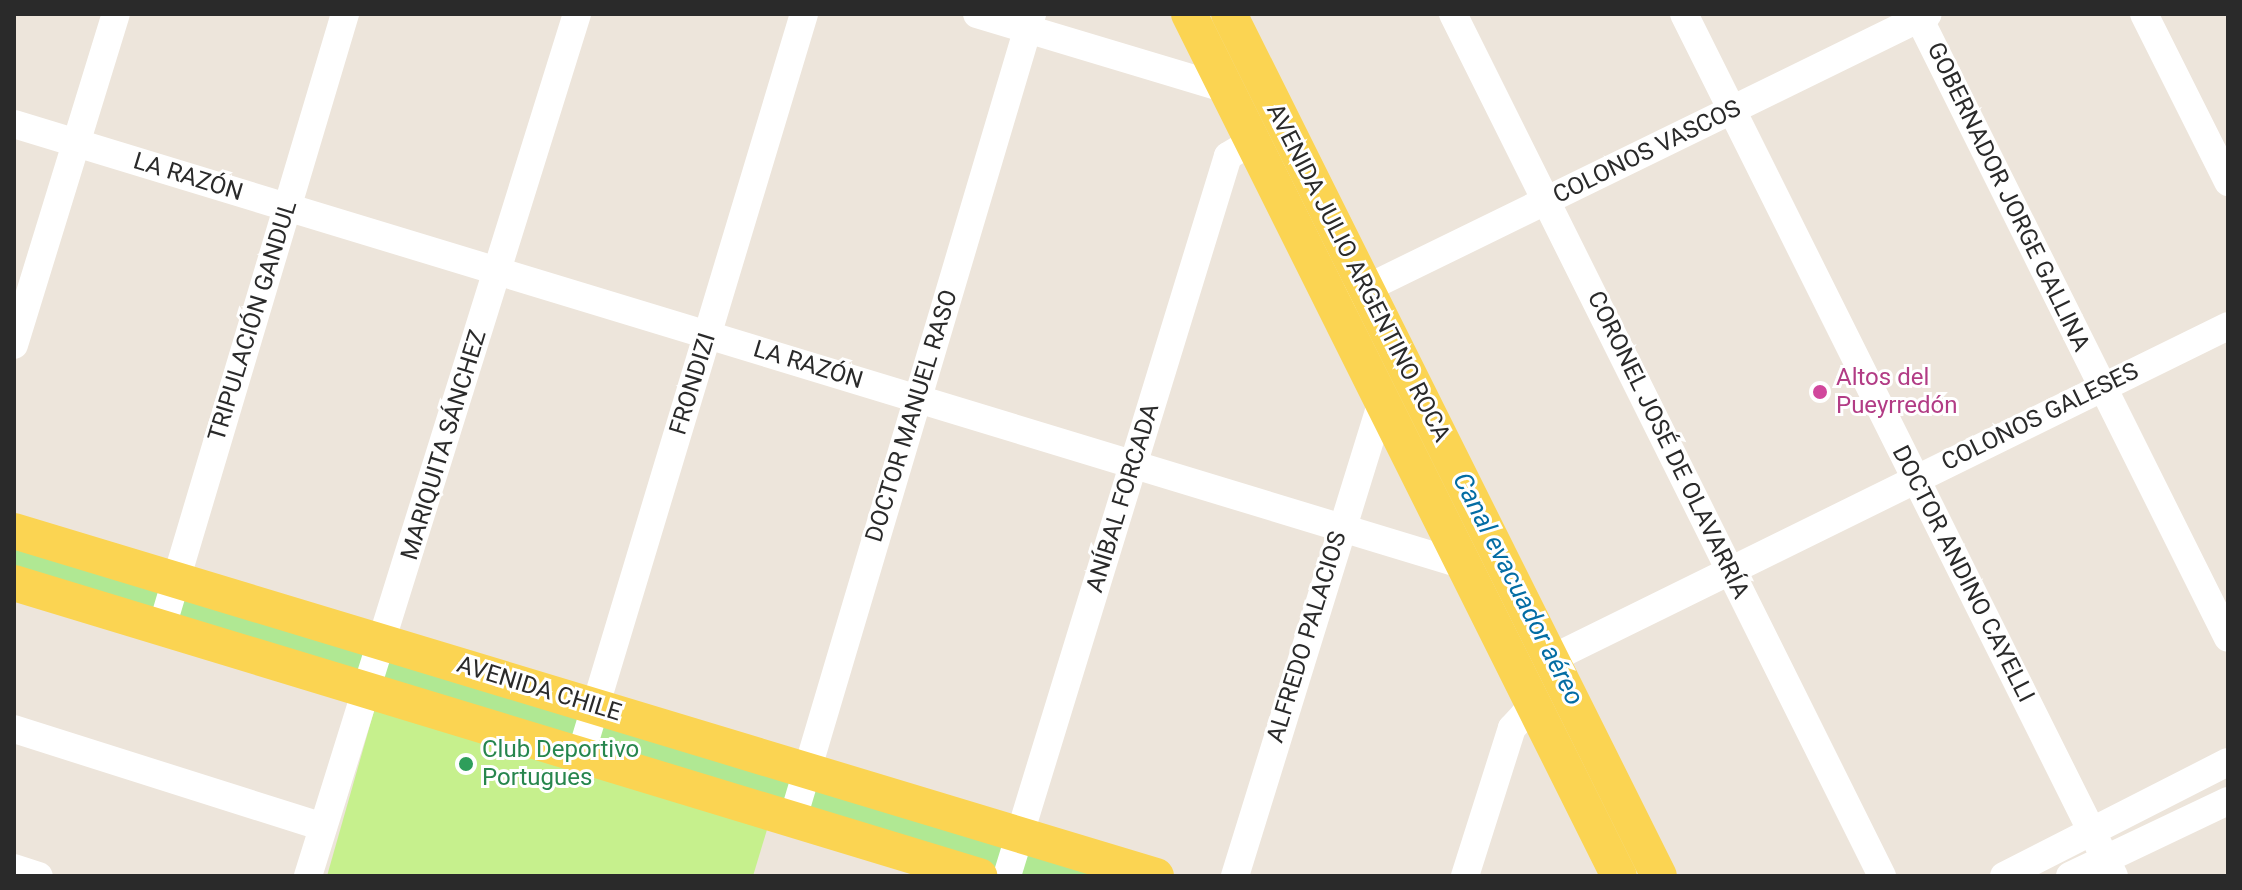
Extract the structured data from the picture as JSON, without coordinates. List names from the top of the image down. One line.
{"streets":{"main road":["AVENIDA JULIO ARGENTINO ROCA","AVENIDA CHILE"],"street":["COLONOS VASCOS","LA RAZÓN","GOBERNADOR JORGE GALLINA","TRIPULACIÓN GANDUL","FRONDIZI","DOCTOR MANUEL RASO","COLONOS GALESES","MARIQUITA SÁNCHEZ","CORONEL JOSÉ DE OLAVARRÍA","ANÍBAL FORCADA","DOCTOR ANDINO CAYELLI","ALFREDO PALACIOS"]},"crossings":[["COLONOS VASCOS","GOBERNADOR JORGE GALLINA"],["COLONOS VASCOS","AVENIDA JULIO ARGENTINO ROCA"],["COLONOS VASCOS","CORONEL JOSÉ DE OLAVARRÍA"],["COLONOS VASCOS","DOCTOR ANDINO CAYELLI"],["LA RAZÓN","AVENIDA JULIO ARGENTINO ROCA"],["LA RAZÓN","TRIPULACIÓN GANDUL"],["LA RAZÓN","FRONDIZI"],["LA RAZÓN","DOCTOR MANUEL RASO"],["LA RAZÓN","MARIQUITA SÁNCHEZ"],["LA RAZÓN","ANÍBAL FORCADA"],["LA RAZÓN","ALFREDO PALACIOS"],["GOBERNADOR JORGE GALLINA","COLONOS GALESES"],["AVENIDA JULIO ARGENTINO ROCA","COLONOS GALESES"],["AVENIDA JULIO ARGENTINO ROCA","ANÍBAL FORCADA"],["AVENIDA JULIO ARGENTINO ROCA","ALFREDO PALACIOS"],["TRIPULACIÓN GANDUL","AVENIDA CHILE"],["FRONDIZI","AVENIDA CHILE"],["DOCTOR MANUEL RASO","AVENIDA CHILE"],["COLONOS GALESES","CORONEL JOSÉ DE OLAVARRÍA"],["COLONOS GALESES","DOCTOR ANDINO CAYELLI"],["MARIQUITA SÁNCHEZ","AVENIDA CHILE"],["ANÍBAL FORCADA","AVENIDA CHILE"]],"water":["Canal evacuador aéreo"],"places":["Altos del Pueyrredón","Club Deportivo Portugues"]}
